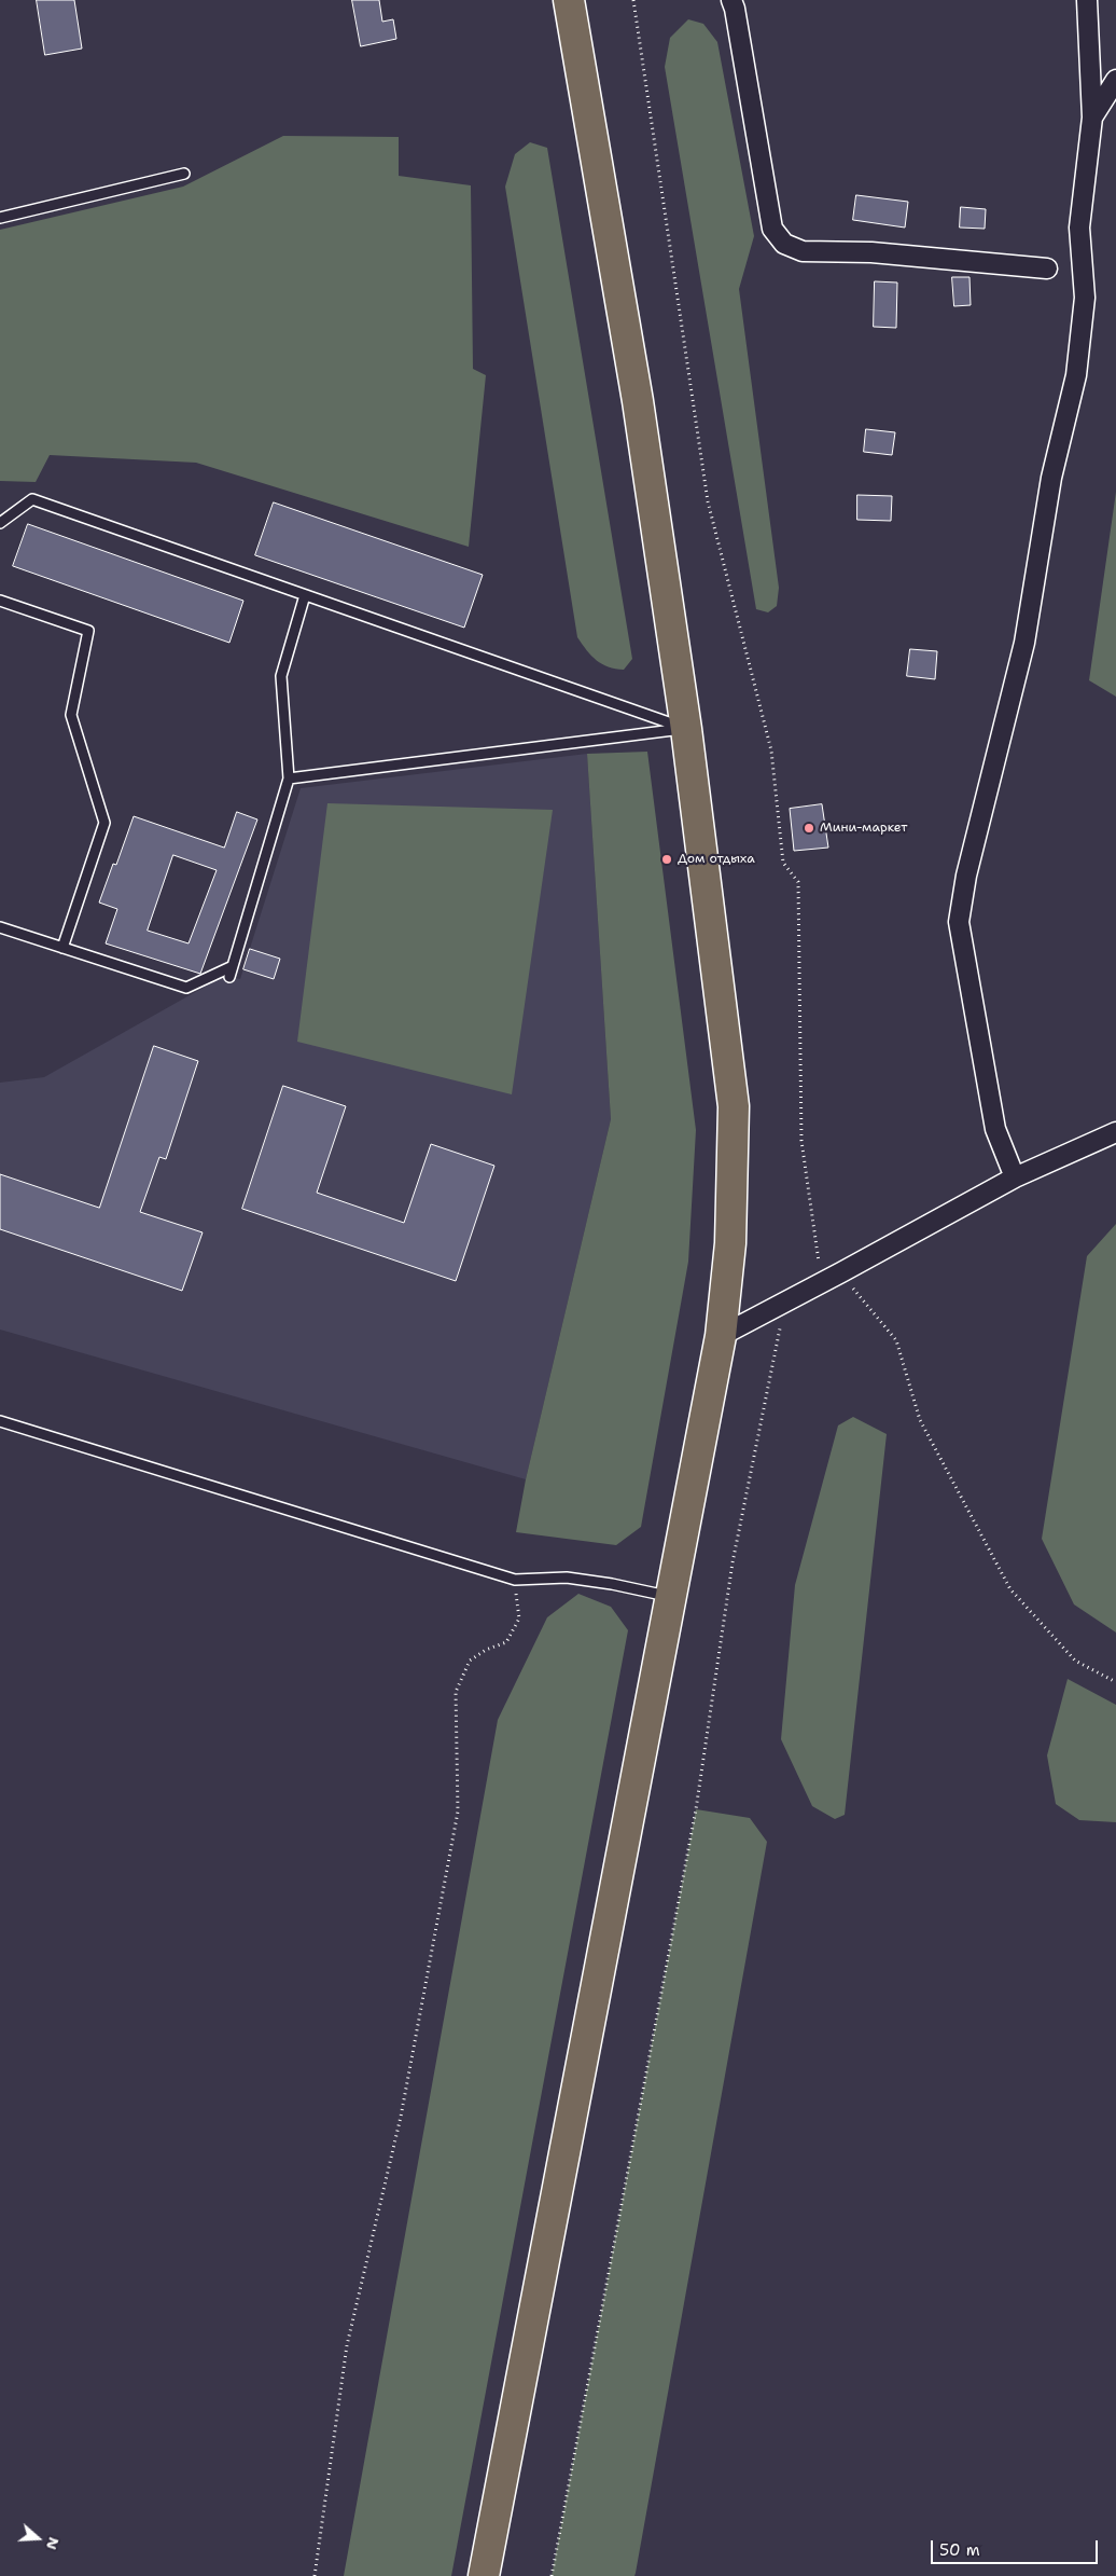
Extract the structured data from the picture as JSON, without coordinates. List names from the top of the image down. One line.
{"places":["Мини-маркет","Дом отдыха"],"scale_bar":"50 m","north":"right"}
